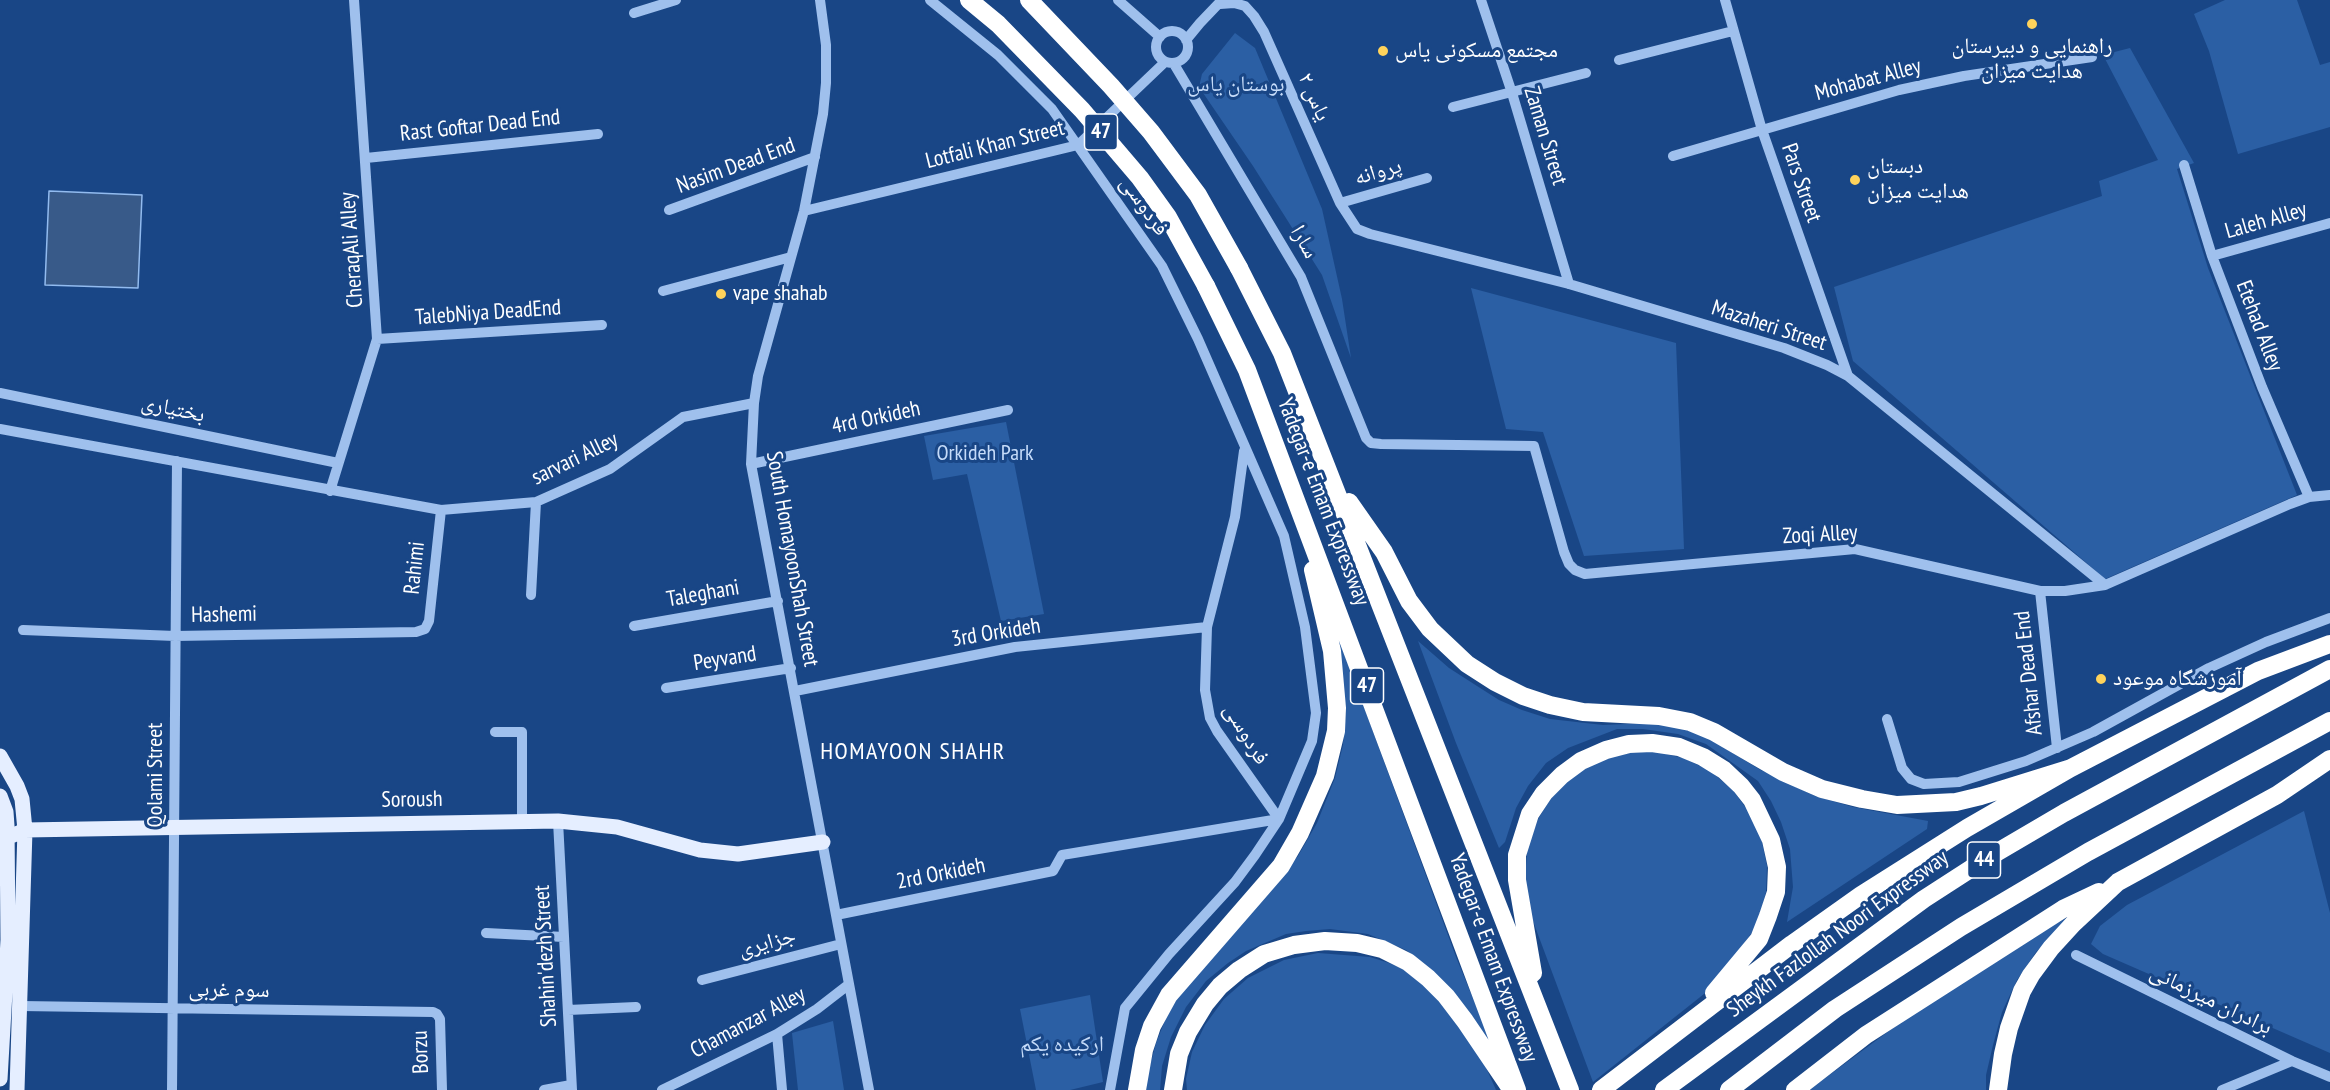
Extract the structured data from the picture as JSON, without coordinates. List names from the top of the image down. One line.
{"streets":{"highway":["47","Yadegar-e Emam Expressway","44","Sheykh Fazlollah Noori Expressway"],"main road":["Soroush"],"street":["Mohabat Alley","یاس ۲","Rast Goftar Dead End","Zaman Street","Lotfali Khan Street","Nasim Dead End","پروانه","Pars Street","فردوسی","Laleh Alley","سارا","CheraqAli Alley","TalebNiya DeadEnd","Mazaheri Street","Etehad Alley","بختیاری","4rd Orkideh","sarvari Alley","Zoqi Alley","South HomayoonShah Street","Rahimi","Taleghani","Hashemi","3rd Orkideh","Peyvand","Afshar Dead End","Qolami Street","2rd Orkideh","جزایری","Shahin'dezh Street","سوم غربی","برادران میرزمانی","Chamanzar Alley","Borzu"]},"crossings":[["Mohabat Alley","Pars Street"],["یاس ۲","پروانه"],["یاس ۲","Mazaheri Street"],["Rast Goftar Dead End","CheraqAli Alley"],["Zaman Street","Mazaheri Street"],["Lotfali Khan Street","فردوسی"],["Lotfali Khan Street","سارا"],["Lotfali Khan Street","South HomayoonShah Street"],["Nasim Dead End","South HomayoonShah Street"],["Pars Street","Mazaheri Street"],["فردوسی","3rd Orkideh"],["فردوسی","2rd Orkideh"],["Laleh Alley","Etehad Alley"],["سارا","Zoqi Alley"],["CheraqAli Alley","TalebNiya DeadEnd"],["CheraqAli Alley","بختیاری"],["CheraqAli Alley","sarvari Alley"],["Mazaheri Street","Zoqi Alley"],["Etehad Alley","Zoqi Alley"],["4rd Orkideh","South HomayoonShah Street"],["sarvari Alley","South HomayoonShah Street"],["sarvari Alley","Rahimi"],["Zoqi Alley","Afshar Dead End"],["South HomayoonShah Street","Taleghani"],["South HomayoonShah Street","3rd Orkideh"],["South HomayoonShah Street","Peyvand"],["South HomayoonShah Street","Soroush"],["South HomayoonShah Street","2rd Orkideh"],["South HomayoonShah Street","جزایری"],["South HomayoonShah Street","Chamanzar Alley"],["Rahimi","Hashemi"],["Hashemi","Qolami Street"],["Qolami Street","Soroush"],["Qolami Street","سوم غربی"],["Soroush","Shahin'dezh Street"],["سوم غربی","Borzu"]],"districts":["HOMAYOON SHAHR"],"parks":["بوستان یاس","Orkideh Park","ارکیده یکم"],"places":["راهنمایی و دبیرستان هدایت میزان","مجتمع مسکونی یاس","دبستان هدایت میزان","vape shahab","آموزشگاه موعود"]}
